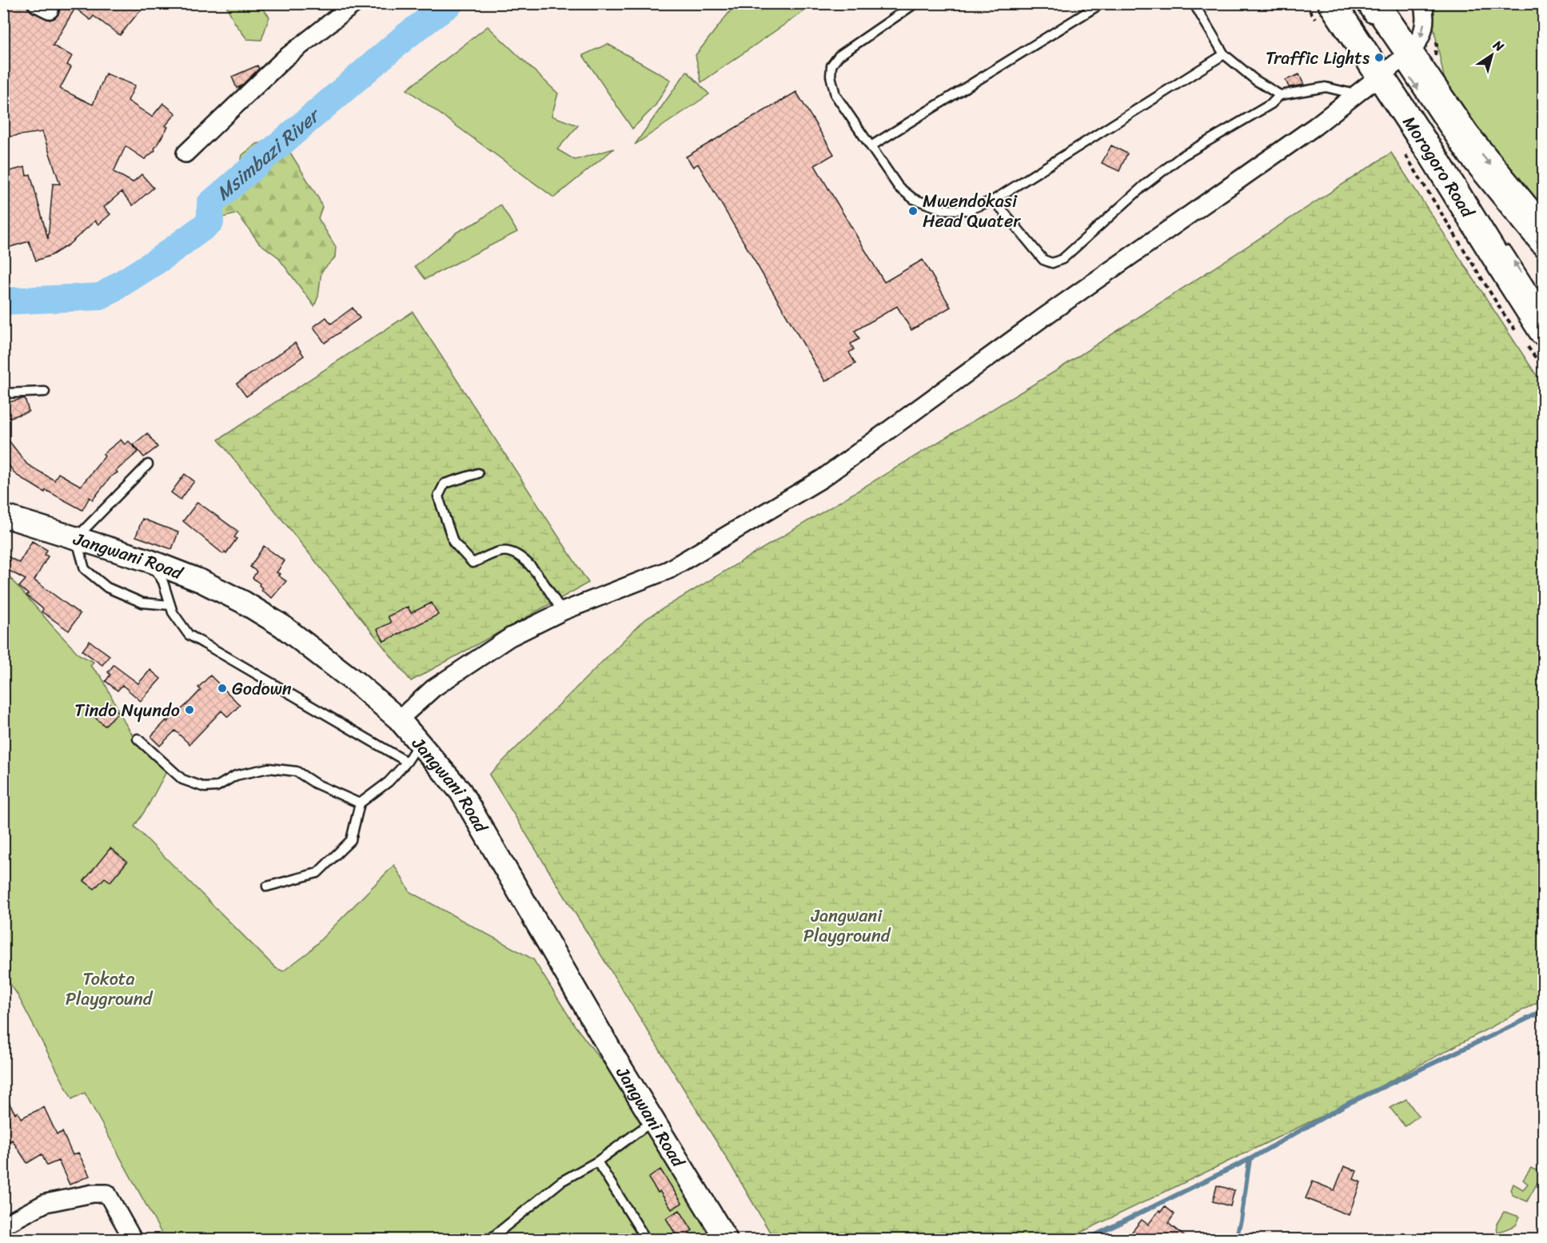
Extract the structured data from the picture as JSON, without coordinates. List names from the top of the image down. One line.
{"streets":{"highway":["Morogoro Road"],"street":["Jangwani Road"]},"water":["Msimbazi River"],"parks":["Jangwani Playground","Tokota Playground"],"places":["Traffic Lights","Mwendokasi Head Quater","Godown","Tindo Nyundo"],"north":"top right"}
